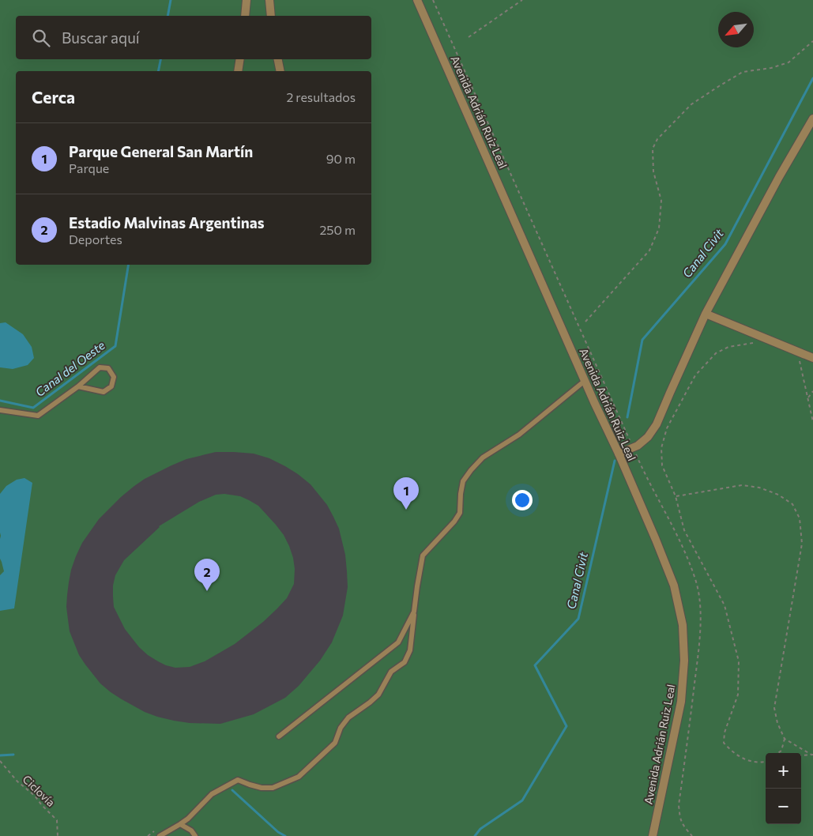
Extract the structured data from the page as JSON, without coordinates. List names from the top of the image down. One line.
{"streets":{"street":["Avenida Adrián Ruiz Leal"],"path":["Ciclovía"]},"water":["Canal Civit","Canal del Oeste"],"north":"bottom left","page":{"search":"Buscar aquí","heading":["Cerca","2 resultados"],"list":[{"mark":"1","name":"Parque General San Martín","note":"Parque","value":"90 m"},{"mark":"2","name":"Estadio Malvinas Argentinas","note":"Deportes","value":"250 m"}],"pins":["1","2"],"map_buttons":["+","−"]}}
